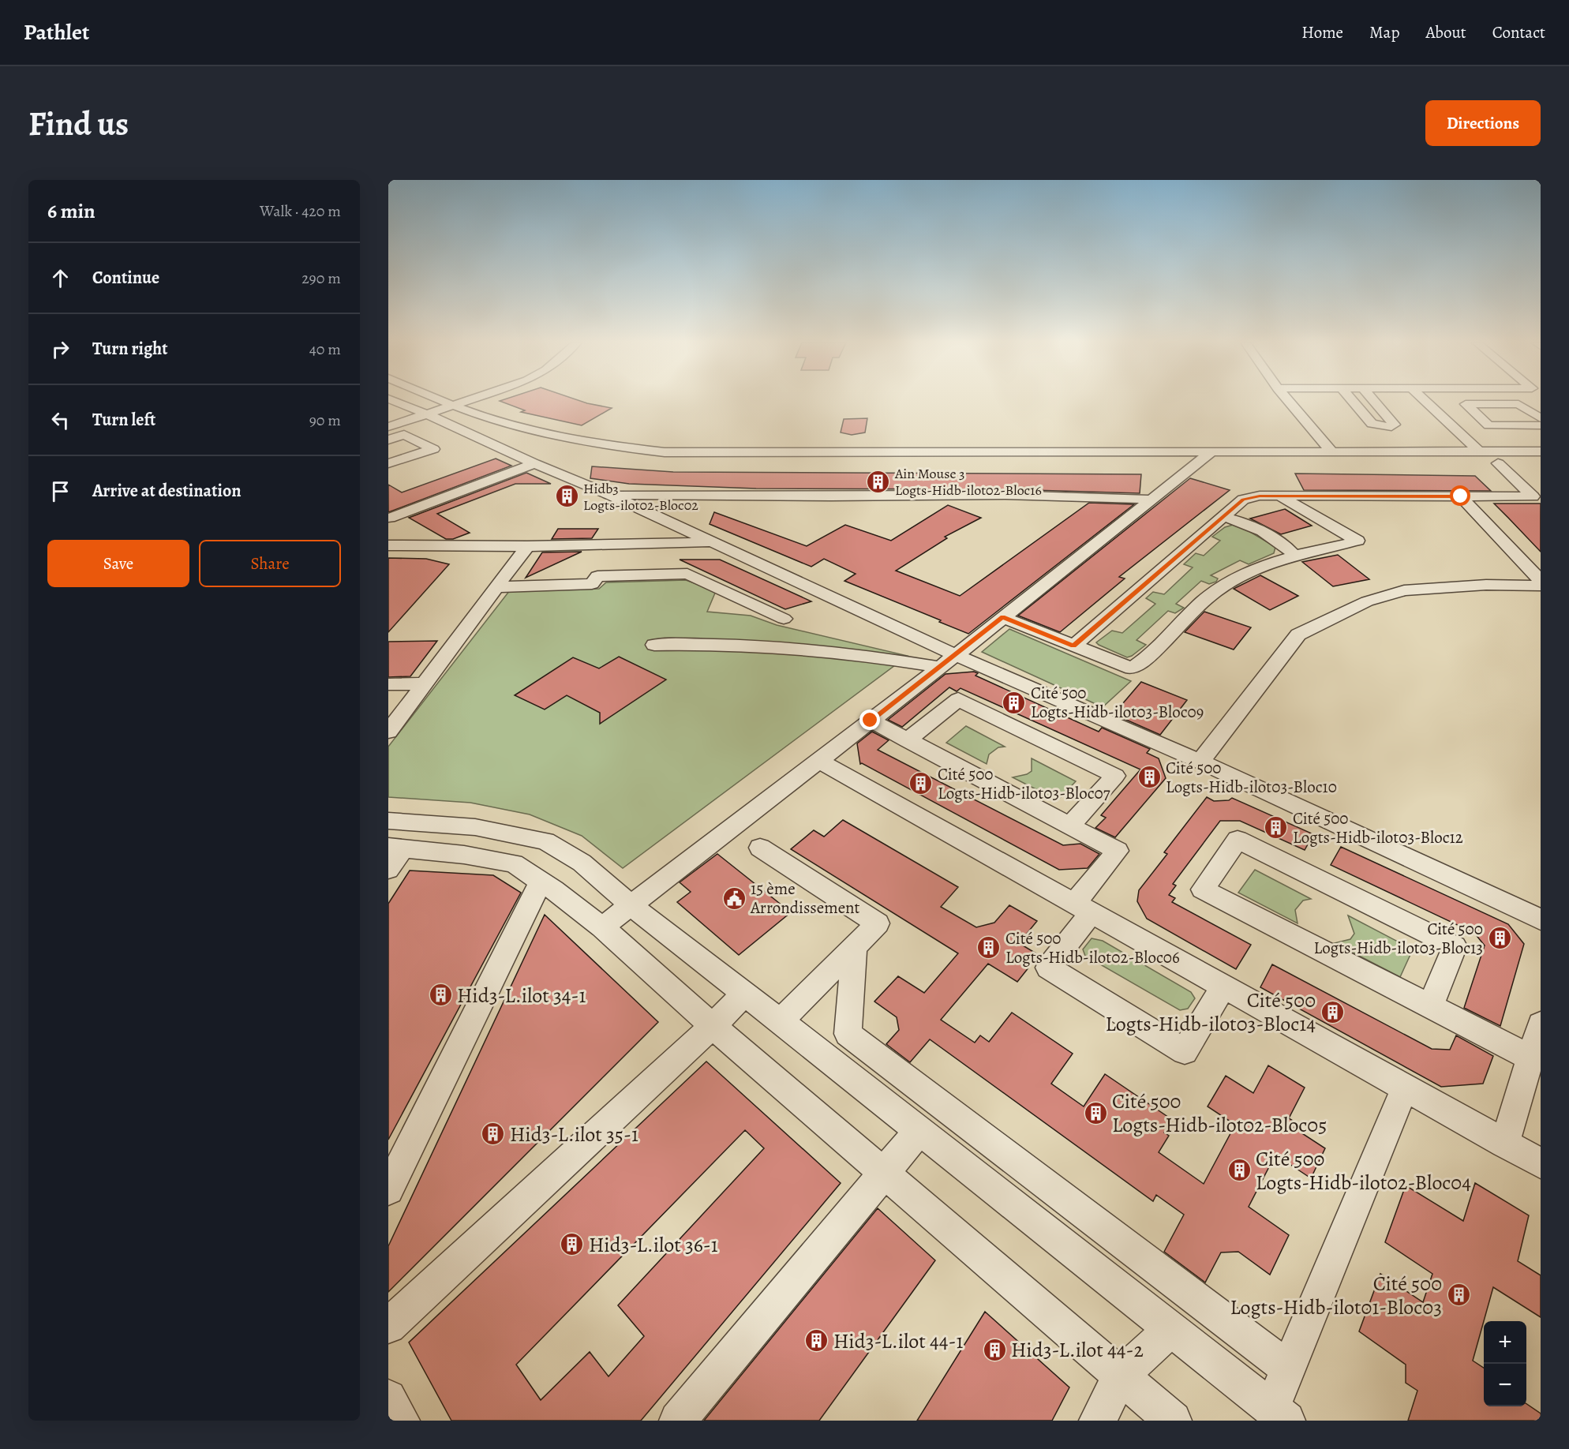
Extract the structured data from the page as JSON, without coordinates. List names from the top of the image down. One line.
{"places":{"building":["Ain Mouse 3 Logts-Hidb-ilot02-Bloc16","Hidb3 Logts-ilot02-Bloc02","Cité 500 Logts-Hidb-ilot03-Bloc09","Cité 500 Logts-Hidb-ilot03-Bloc10","Cité 500 Logts-Hidb-ilot03-Bloc07","Cité 500 Logts-Hidb-ilot03-Bloc12","Cité 500 Logts-Hidb-ilot03-Bloc13","Cité 500 Logts-Hidb-ilot02-Bloc06","Hid3-L.ilot 34-1","Cité 500 Logts-Hidb-ilot03-Bloc14","Cité 500 Logts-Hidb-ilot02-Bloc05","Hid3-L.ilot 35-1","Cité 500 Logts-Hidb-ilot02-Bloc04","Hid3-L.ilot 36-1","Cité 500 Logts-Hidb-ilot01-Bloc03","Hid3-L.ilot 44-1","Hid3-L.ilot 44-2"],"public building":["15 ème Arrondissement"]},"page":{"header":"Pathlet","nav":["Home","Map","About","Contact"],"buttons":["Directions",["Save","Share"]],"title":"Find us","heading":["6 min","Walk · 420 m"],"list":[["Continue","290 m"],["Turn right","40 m"],["Turn left","90 m"],"Arrive at destination"],"map_buttons":["+","−"]}}
